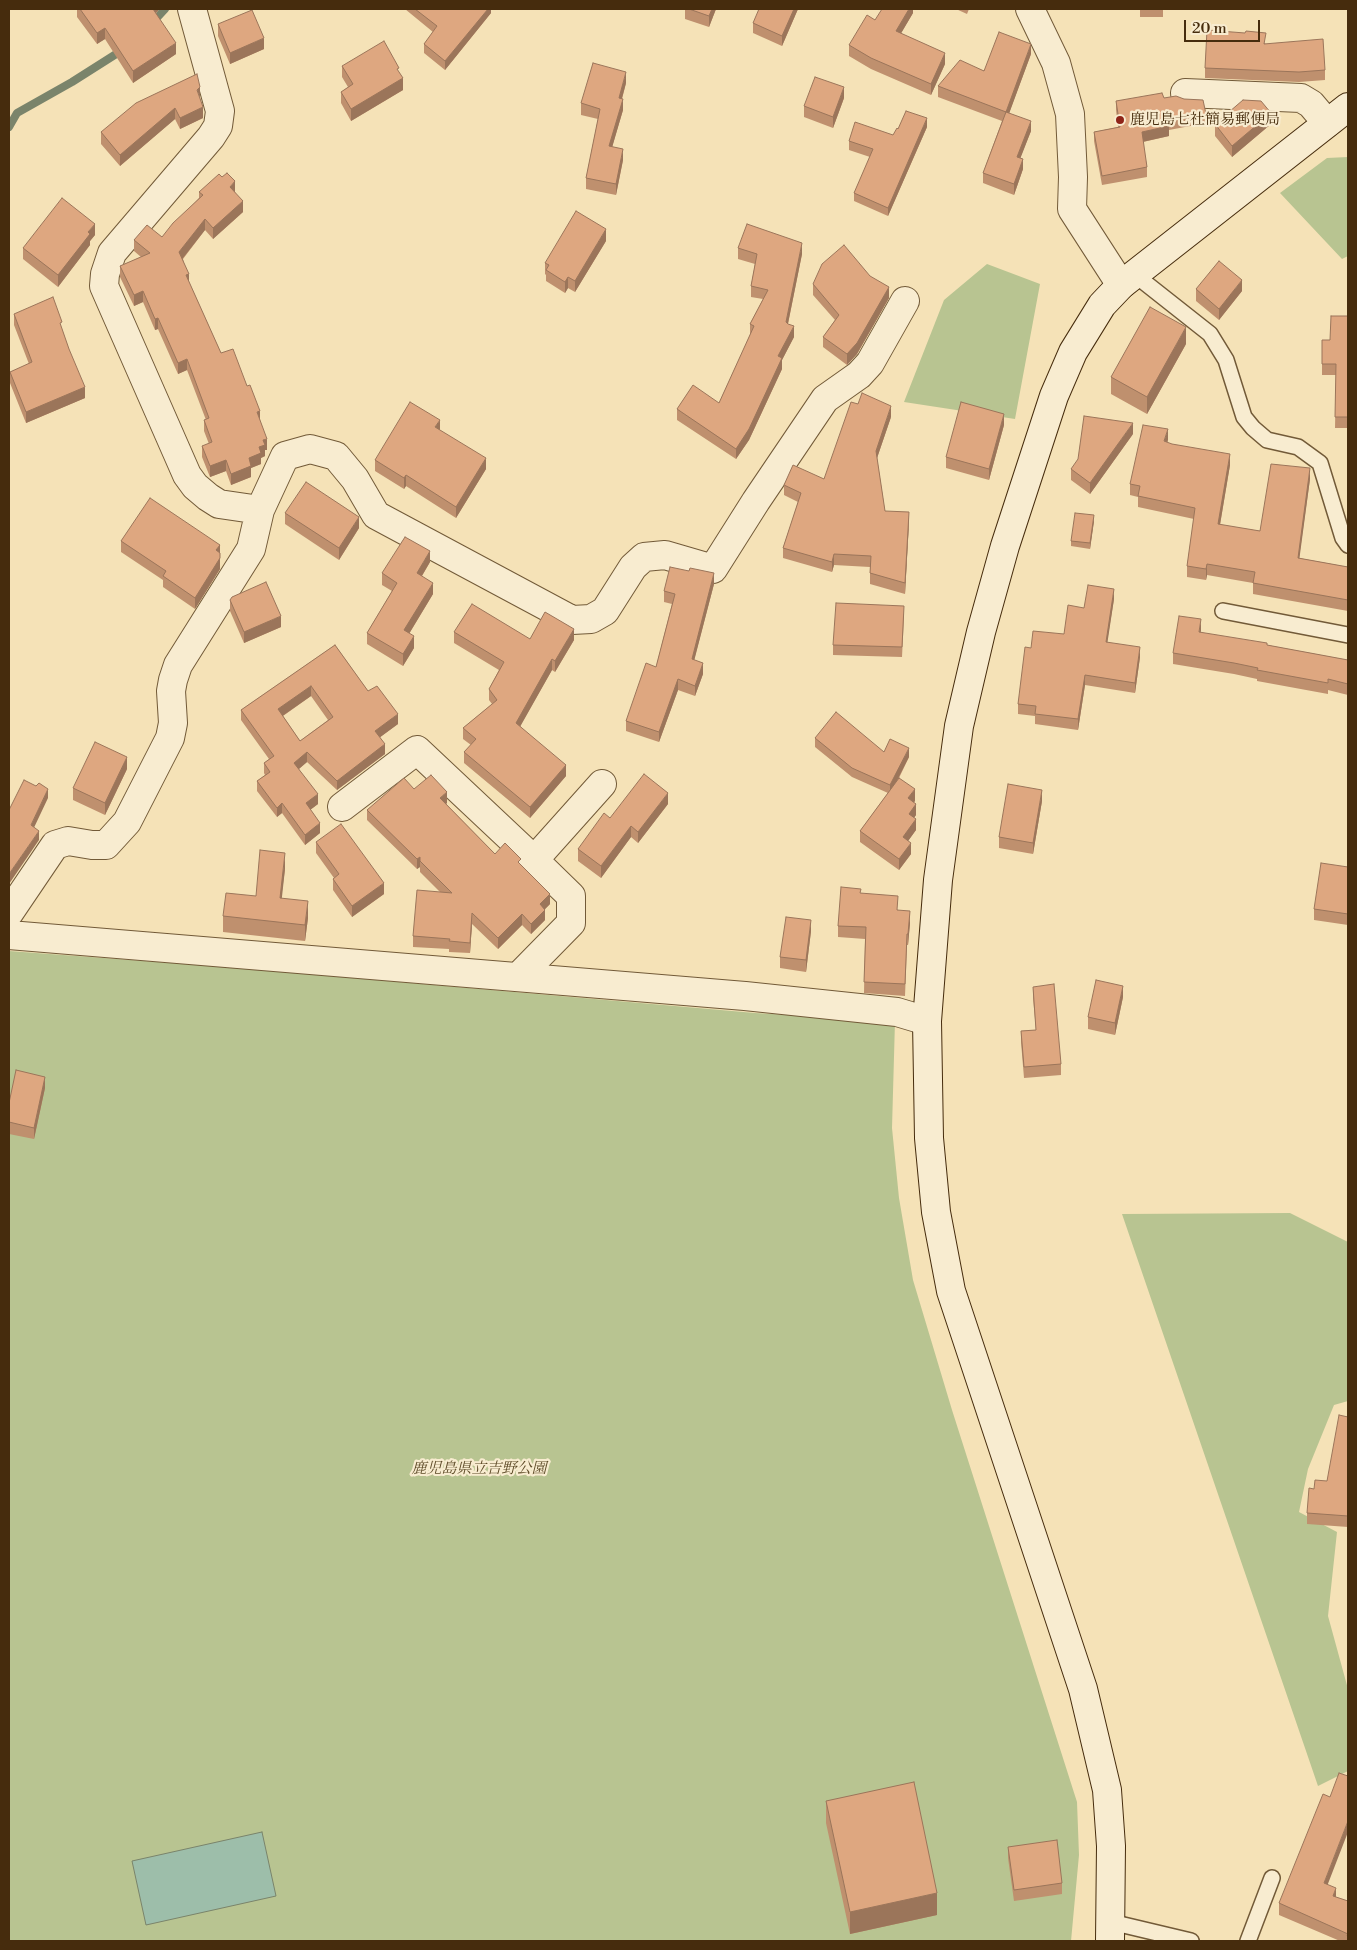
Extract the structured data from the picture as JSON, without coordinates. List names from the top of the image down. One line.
{"parks":["鹿児島県立吉野公園"],"places":["鹿児島七社簡易郵便局"],"scale_bar":"20 m"}
